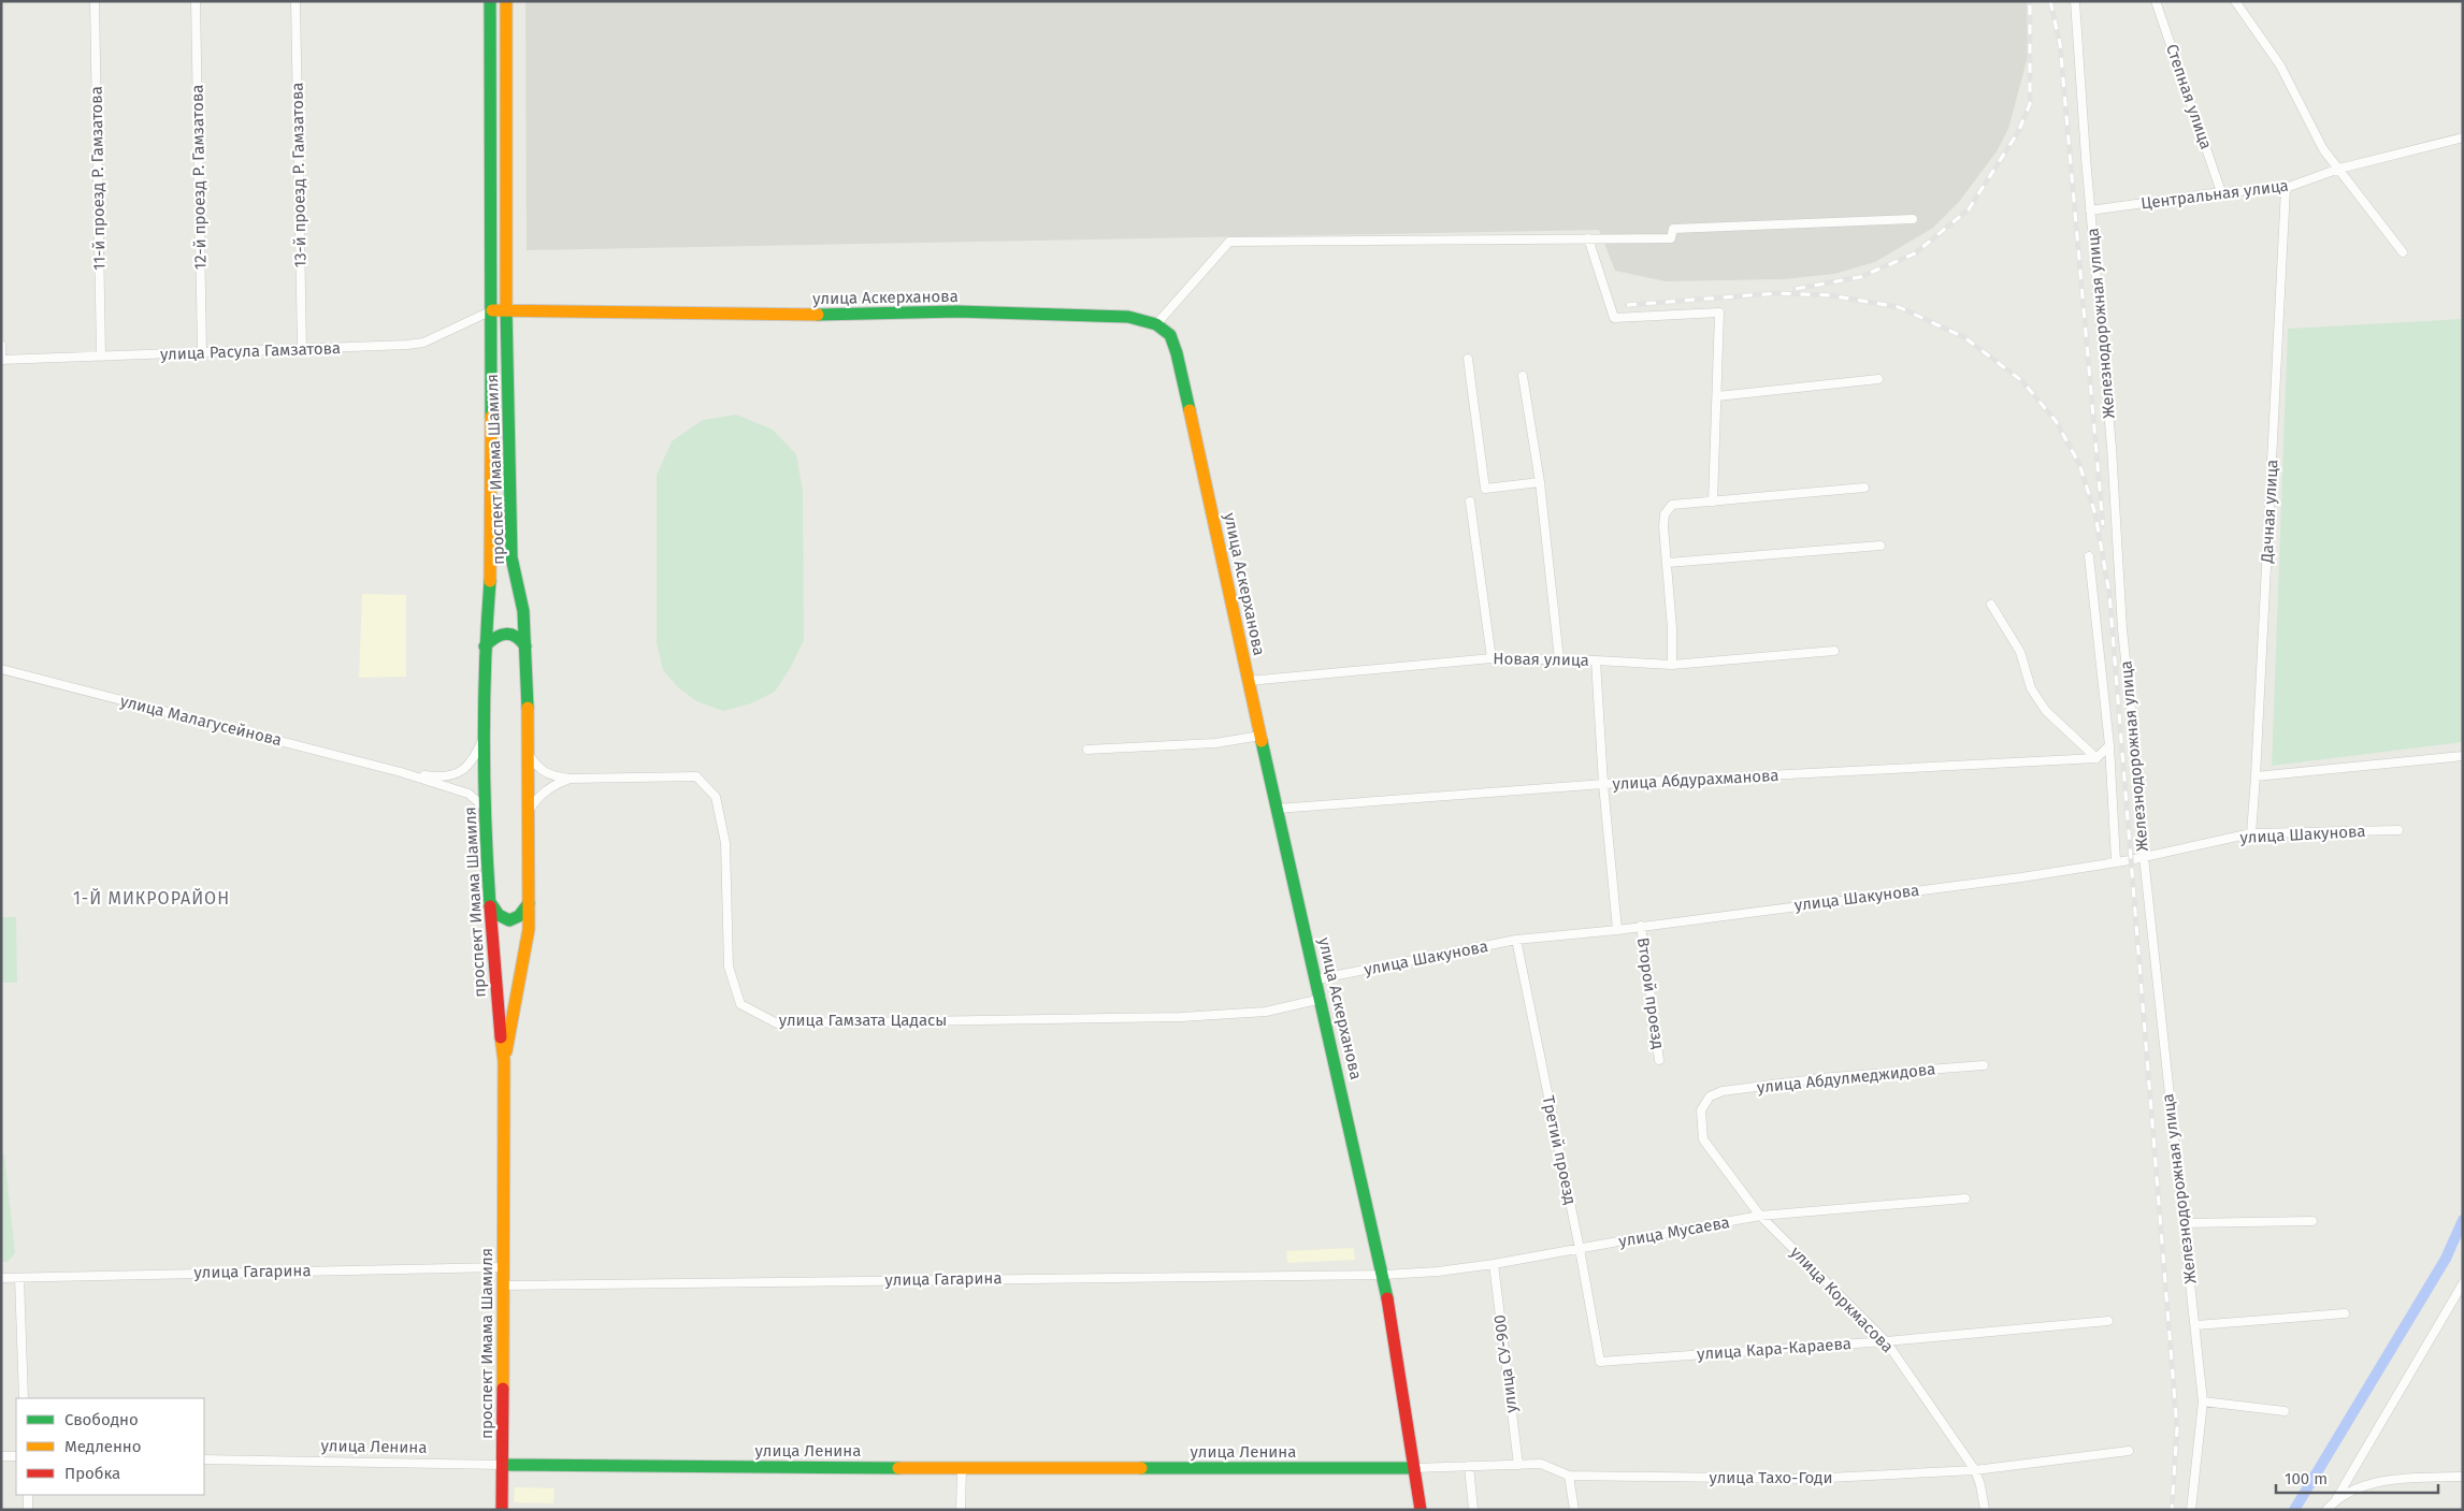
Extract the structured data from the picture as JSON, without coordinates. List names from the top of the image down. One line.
{"streets":{"street":["Степная улица","13-й проезд Р. Гамзатова","12-й проезд Р. Гамзатова","11-й проезд Р. Гамзатова","Центральная улица","улица Аскерханова","Железнодорожная улица","улица Расула Гамзатова","проспект Имама Шамиля","Дачная улица","Новая улица","улица Малагусейнова","улица Абдурахманова","улица Шакунова","Второй проезд","улица Гамзата Цадасы","улица Абдулмеджидова","Третий проезд","улица Мусаева","улица Гагарина","улица Коркмасова","улица Кара-Караева","улица СУ-900","улица Ленина","улица Тахо-Годи"]},"crossings":[["Степная улица","Центральная улица"],["13-й проезд Р. Гамзатова","улица Расула Гамзатова"],["12-й проезд Р. Гамзатова","улица Расула Гамзатова"],["11-й проезд Р. Гамзатова","улица Расула Гамзатова"],["Центральная улица","Железнодорожная улица"],["Центральная улица","Дачная улица"],["улица Аскерханова","улица Расула Гамзатова"],["улица Аскерханова","проспект Имама Шамиля"],["улица Аскерханова","Новая улица"],["улица Аскерханова","улица Абдурахманова"],["улица Аскерханова","улица Шакунова"],["улица Аскерханова","улица Гамзата Цадасы"],["улица Аскерханова","улица Мусаева"],["улица Аскерханова","улица Гагарина"],["улица Аскерханова","улица Ленина"],["улица Аскерханова","улица Тахо-Годи"],["Железнодорожная улица","улица Шакунова"],["улица Расула Гамзатова","проспект Имама Шамиля"],["проспект Имама Шамиля","улица Гагарина"],["проспект Имама Шамиля","улица Ленина"],["Дачная улица","улица Шакунова"],["улица Шакунова","Второй проезд"],["улица Шакунова","Третий проезд"],["улица Абдулмеджидова","улица Коркмасова"],["Третий проезд","улица Мусаева"],["Третий проезд","улица Кара-Караева"],["улица Мусаева","улица Гагарина"],["улица Мусаева","улица Коркмасова"],["улица Мусаева","улица СУ-900"],["улица Коркмасова","улица Кара-Караева"],["улица Коркмасова","улица Тахо-Годи"],["улица СУ-900","улица Тахо-Годи"],["улица Ленина","улица Тахо-Годи"]],"districts":["1-Й МИКРОРАЙОН"],"legend":["Свободно","Медленно","Пробка"],"scale_bar":"100 m"}
